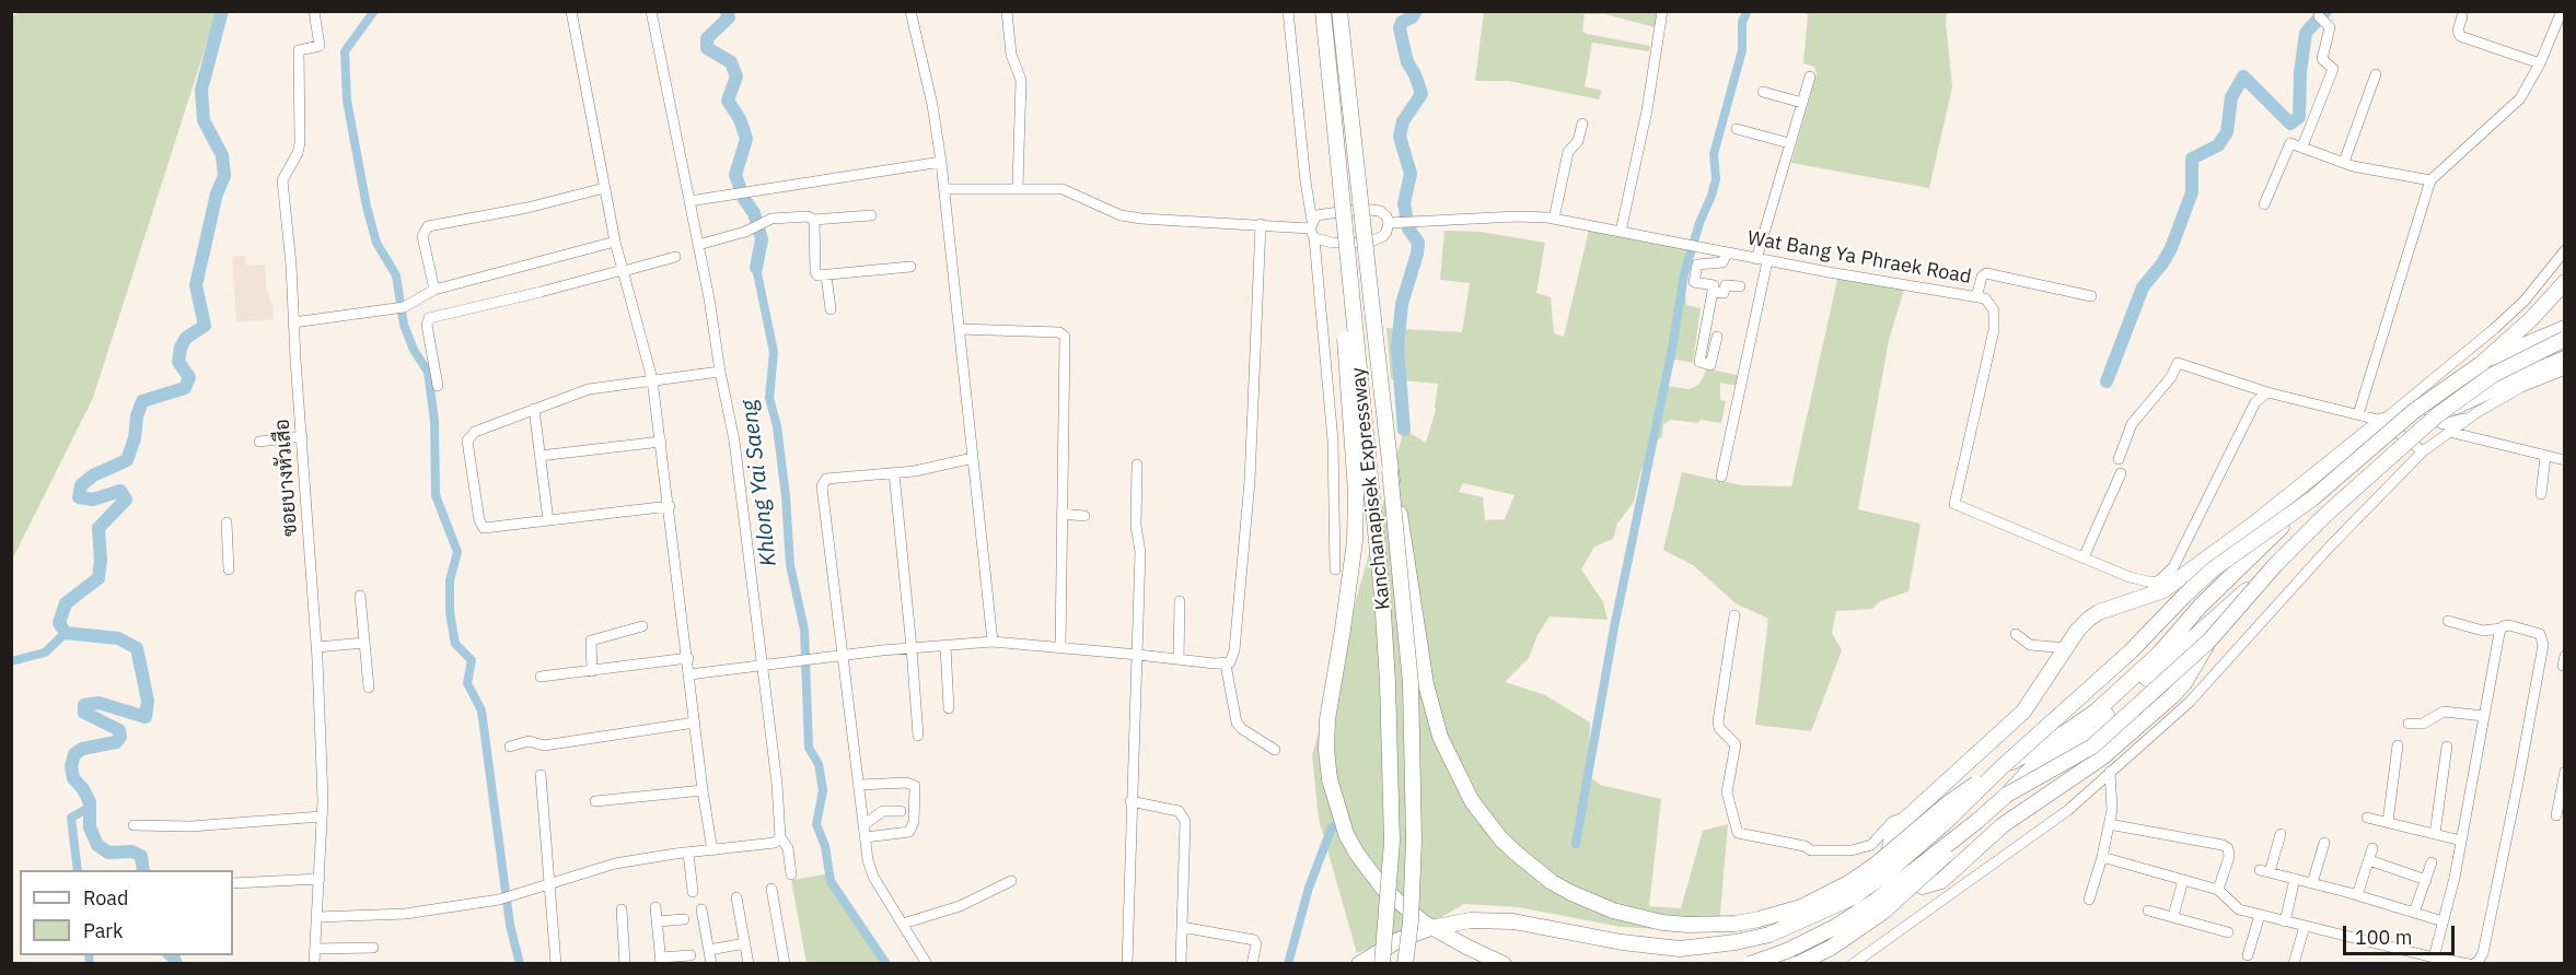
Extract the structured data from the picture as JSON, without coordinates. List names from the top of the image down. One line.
{"streets":{"highway":["Kanchanapisek Expressway"],"street":["Wat Bang Ya Phraek Road","ซอยบางหัวเสือ"]},"water":["Khlong Yai Saeng"],"legend":["Road","Park"],"scale_bar":"100 m"}
